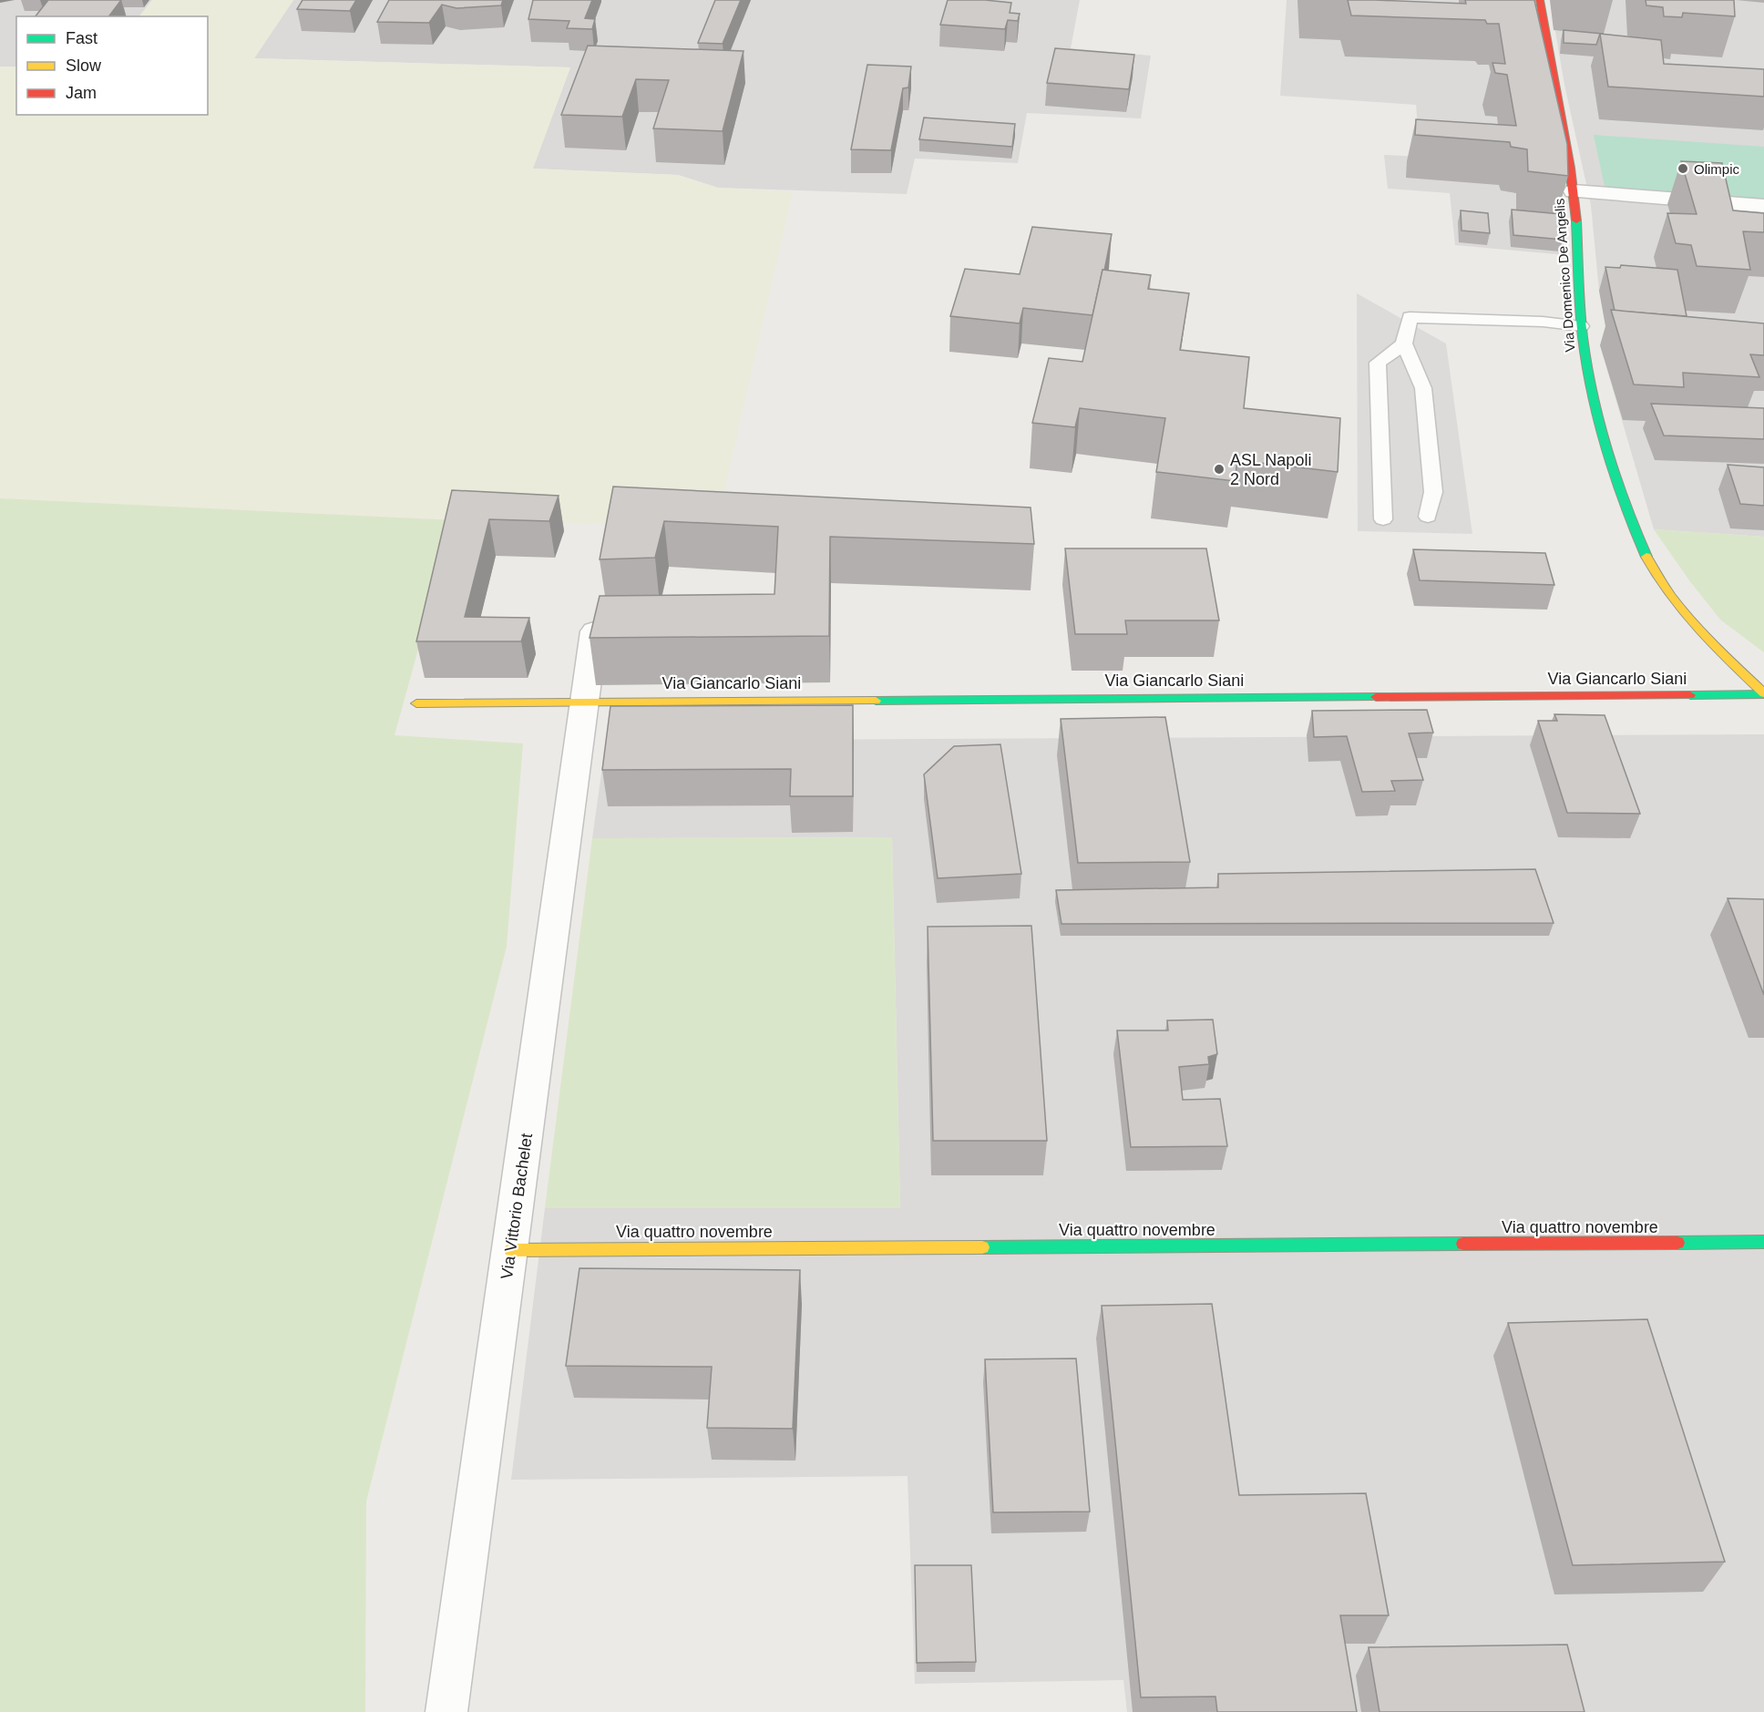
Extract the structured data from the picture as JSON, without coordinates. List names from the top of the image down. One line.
{"streets":{"street":["Via Domenico De Angelis","Via Giancarlo Siani","Via Vittorio Bachelet","Via quattro novembre"]},"crossings":[["Via Domenico De Angelis","Via Giancarlo Siani"],["Via Giancarlo Siani","Via Vittorio Bachelet"],["Via Vittorio Bachelet","Via quattro novembre"]],"places":["Olimpic","ASL Napoli 2 Nord"],"legend":["Fast","Slow","Jam"]}
